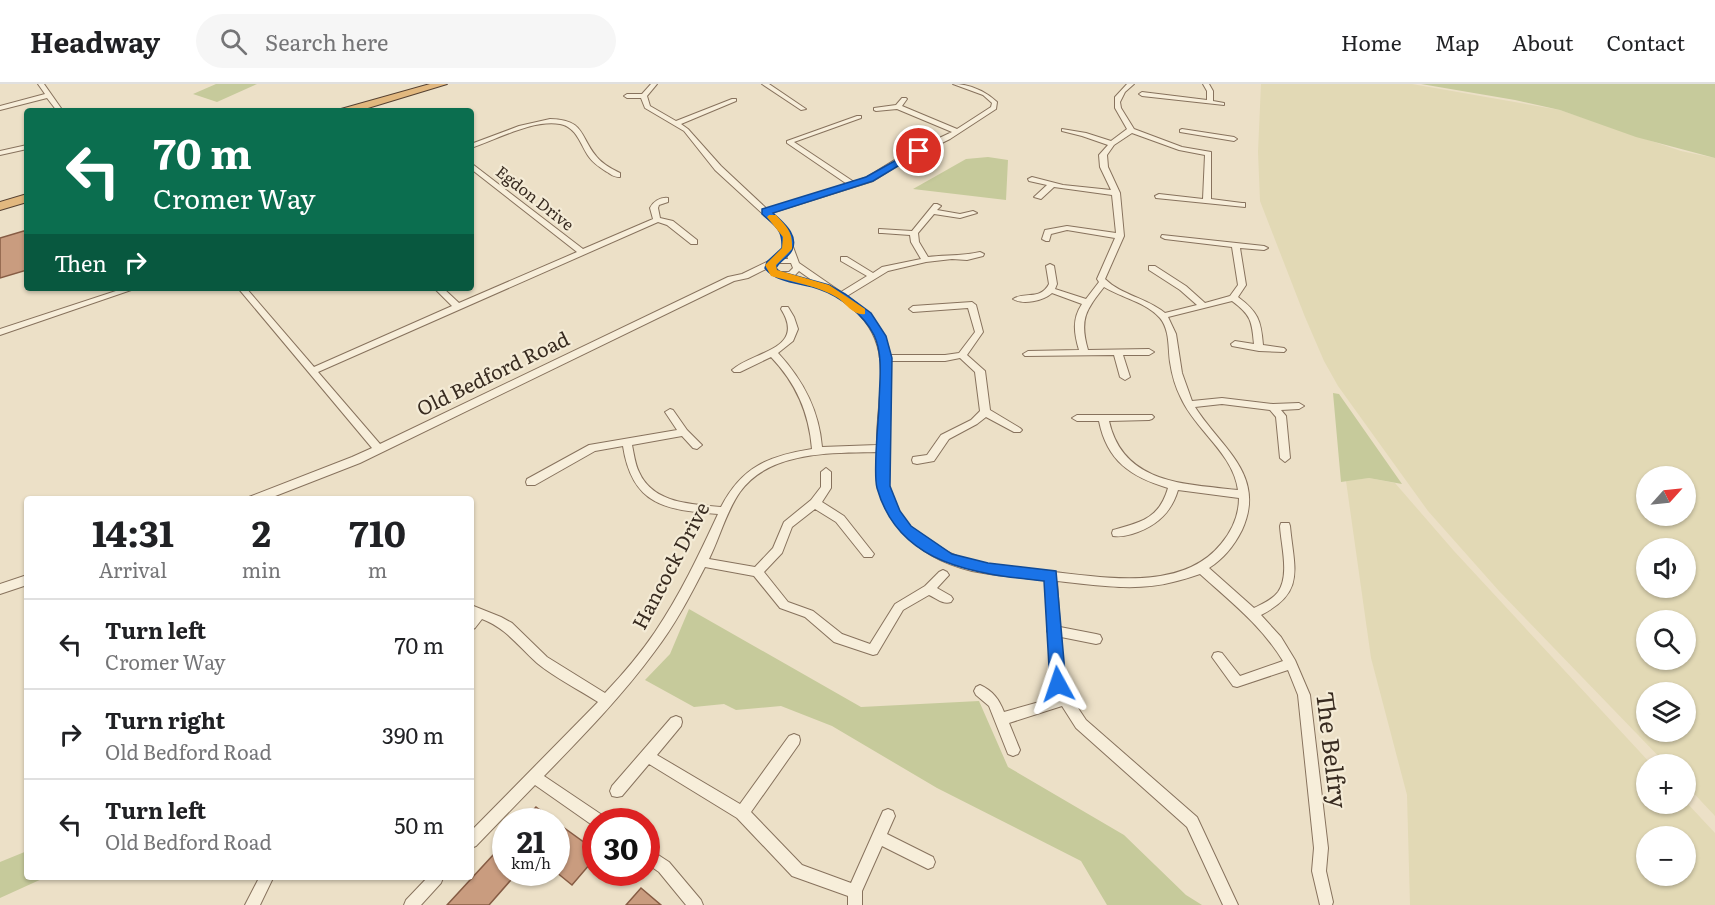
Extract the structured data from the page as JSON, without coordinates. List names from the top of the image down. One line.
{"streets":{"street":["Egdon Drive","Old Bedford Road","Hancock Drive","The Belfry"]},"north":"top right","page":{"header":"Headway","search":"Search here","nav":["Home","Map","About","Contact"],"turn":["70 m","Cromer Way"],"then":"Then","map_buttons":["+","−"],"eta":["14:31","Arrival","2","min","710","m"],"list":[{"name":"Turn left","note":"Cromer Way","value":"70 m"},{"name":"Turn right","note":"Old Bedford Road","value":"390 m"},{"name":"Turn left","note":"Old Bedford Road","value":"50 m"}],"speed":"21 km/h","limit":"30"}}
